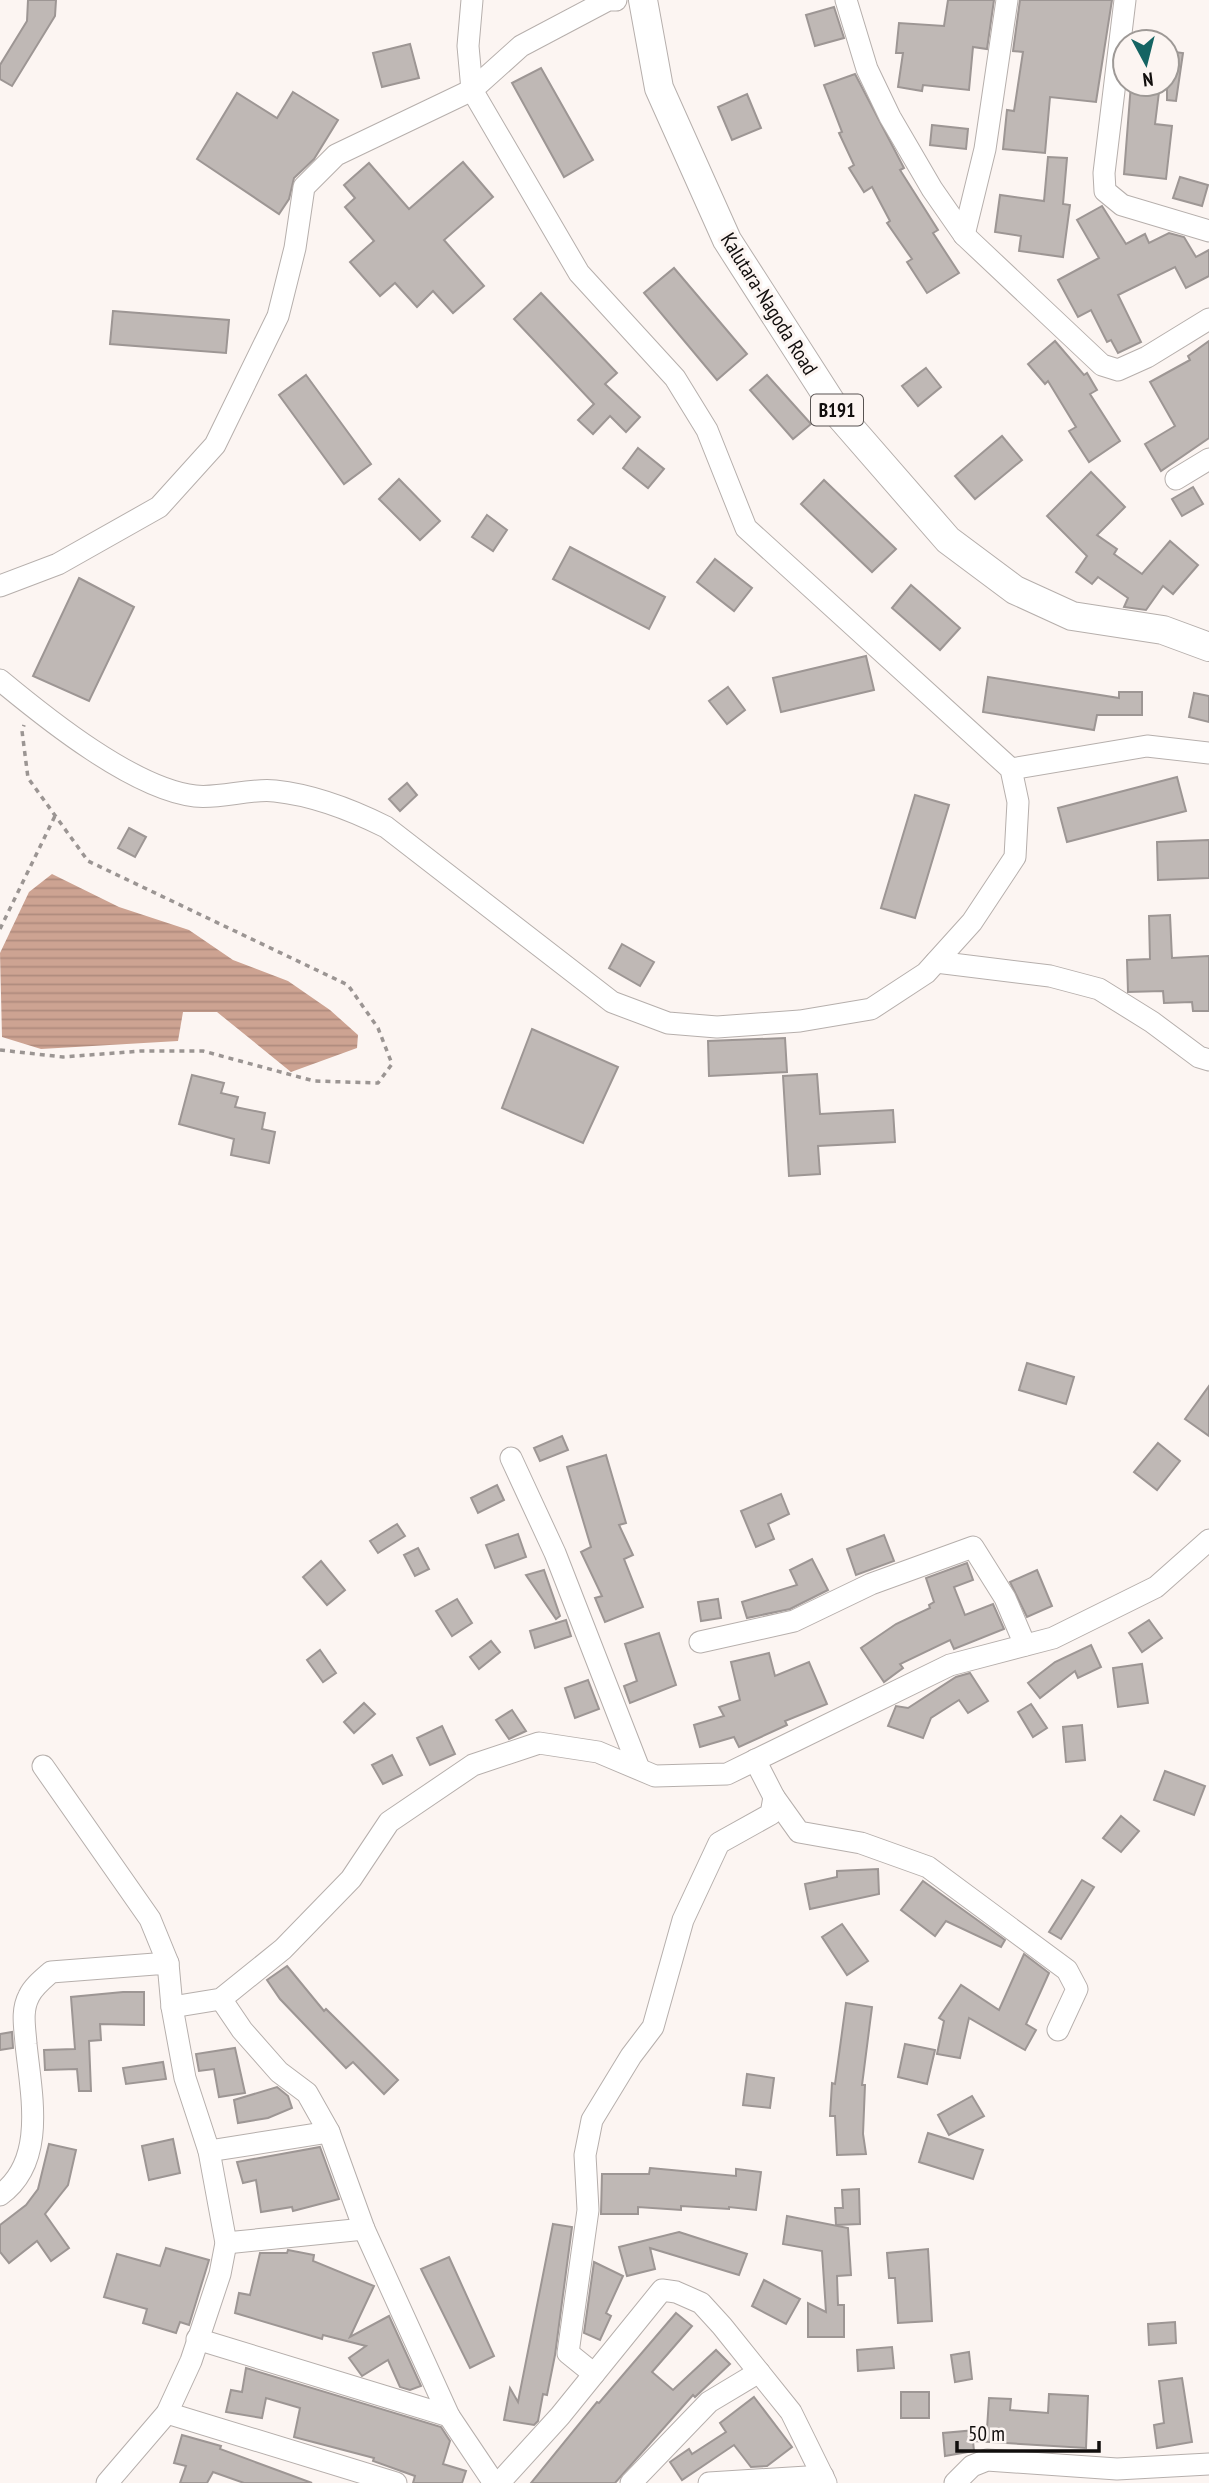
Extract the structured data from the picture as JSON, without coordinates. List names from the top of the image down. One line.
{"streets":{"main road":["Kalutara-Nagoda Road","B191"]},"scale_bar":"50 m","north":"bottom"}
